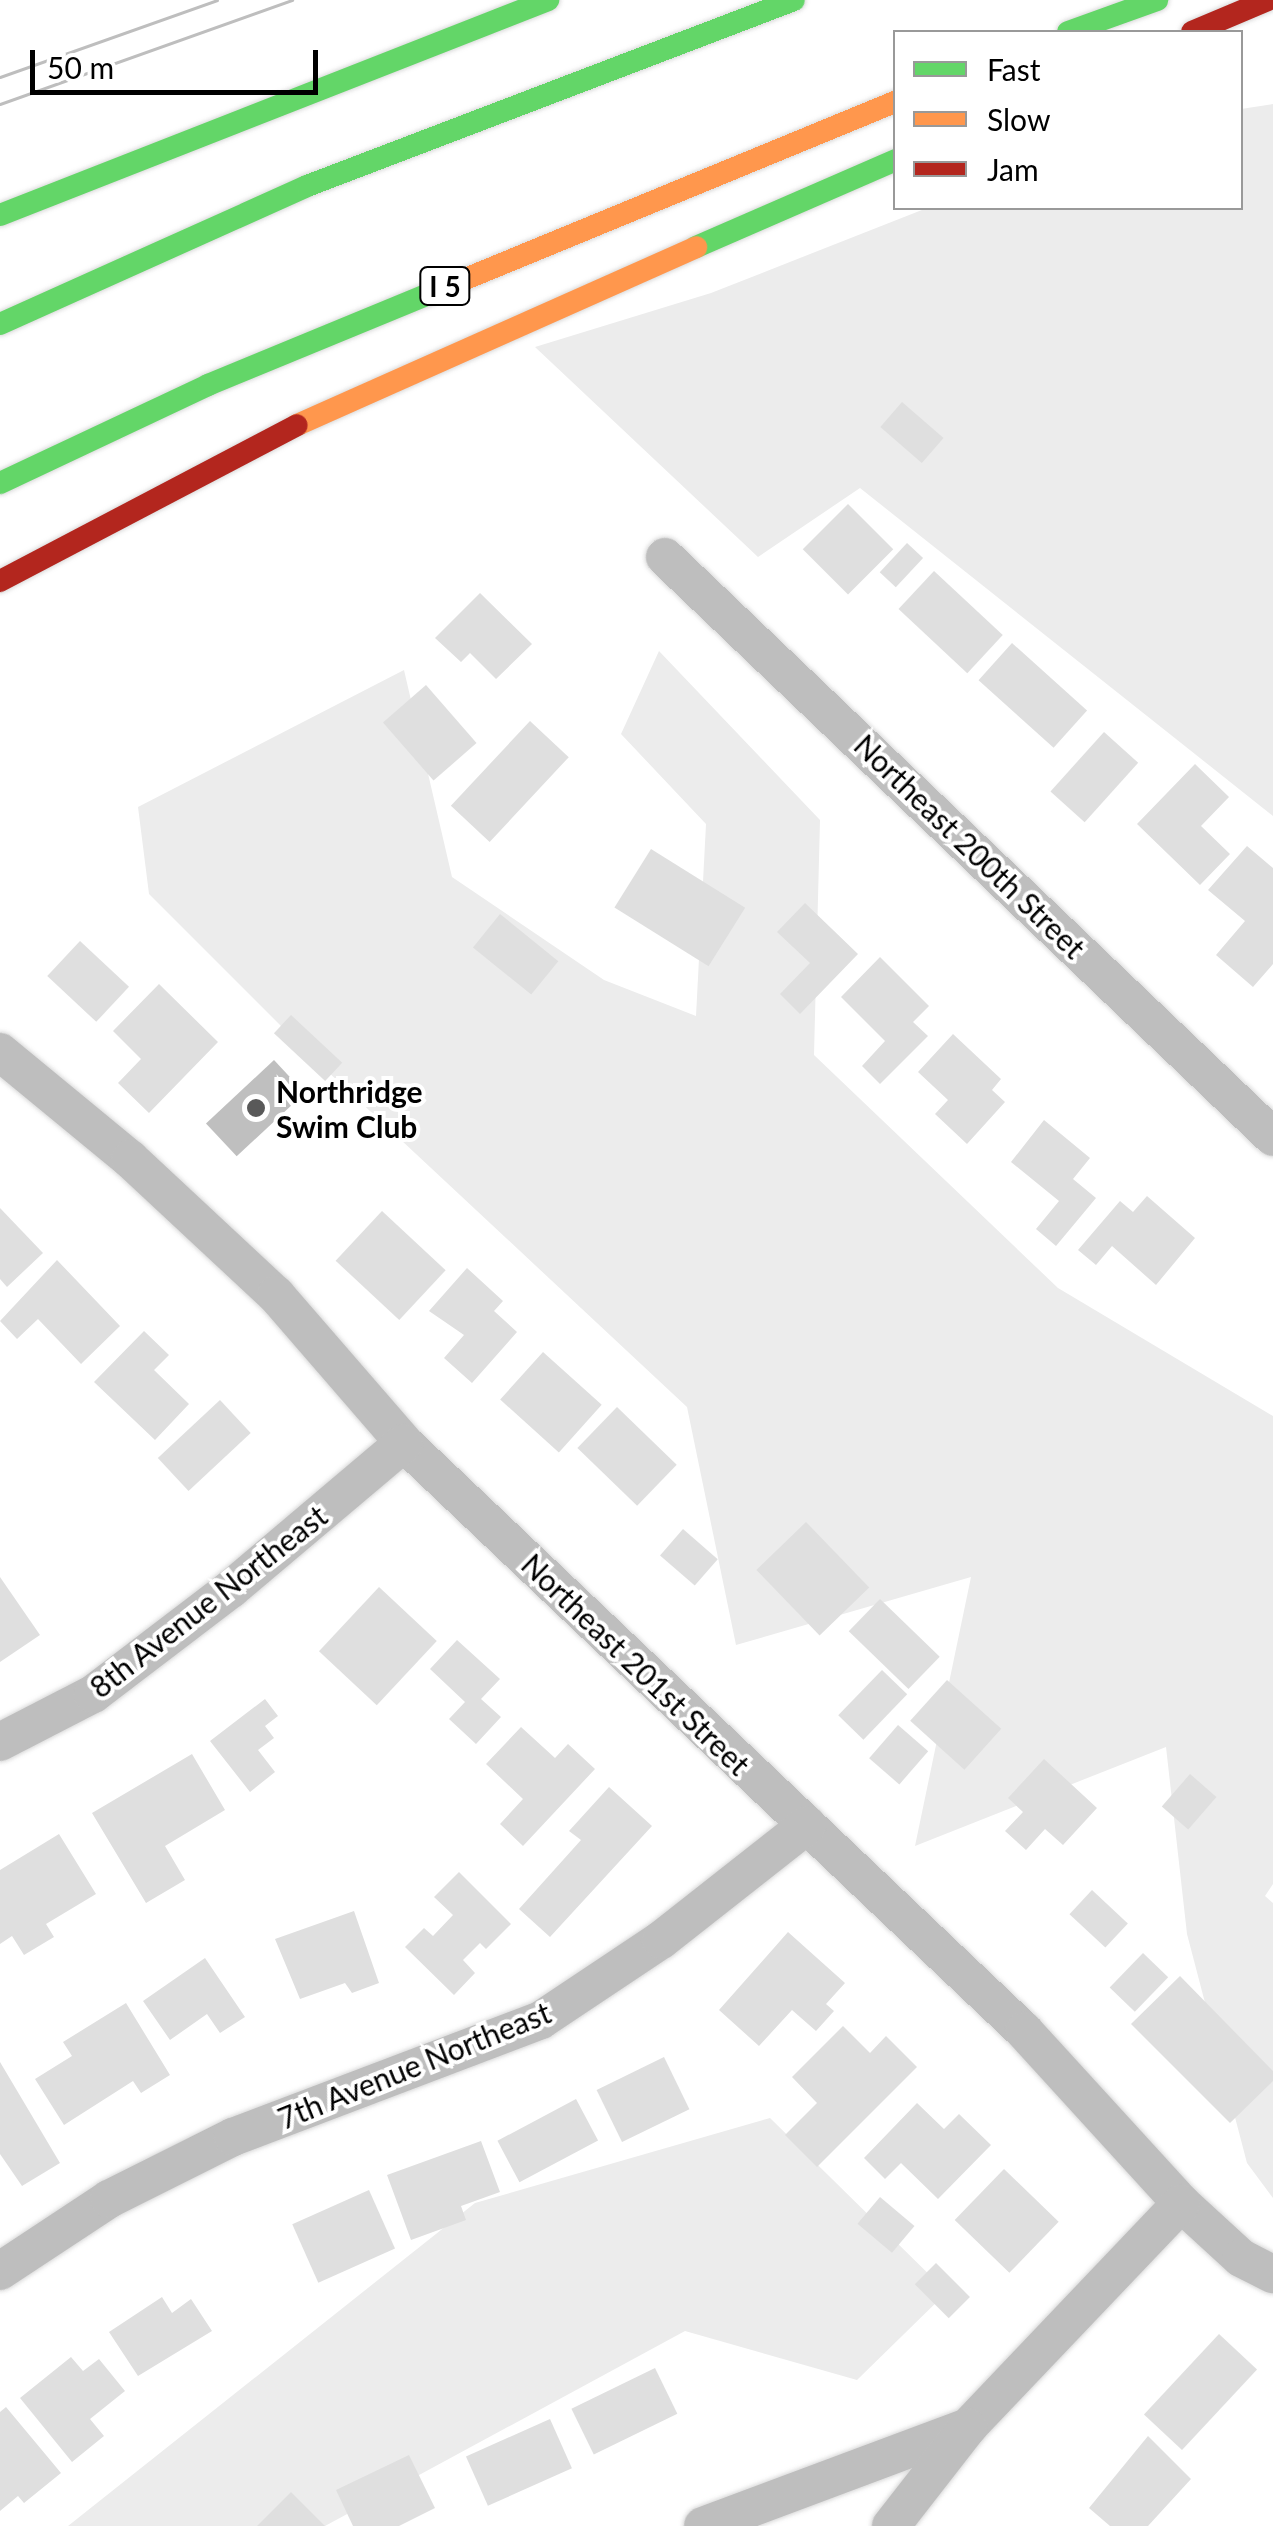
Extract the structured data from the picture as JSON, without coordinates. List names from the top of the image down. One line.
{"streets":{"highway":["I 5"],"street":["Northeast 200th Street","8th Avenue Northeast","Northeast 201st Street","7th Avenue Northeast"]},"crossings":[["8th Avenue Northeast","Northeast 201st Street"],["Northeast 201st Street","7th Avenue Northeast"]],"places":["Northridge Swim Club"],"legend":["Fast","Slow","Jam"],"scale_bar":"50 m"}
